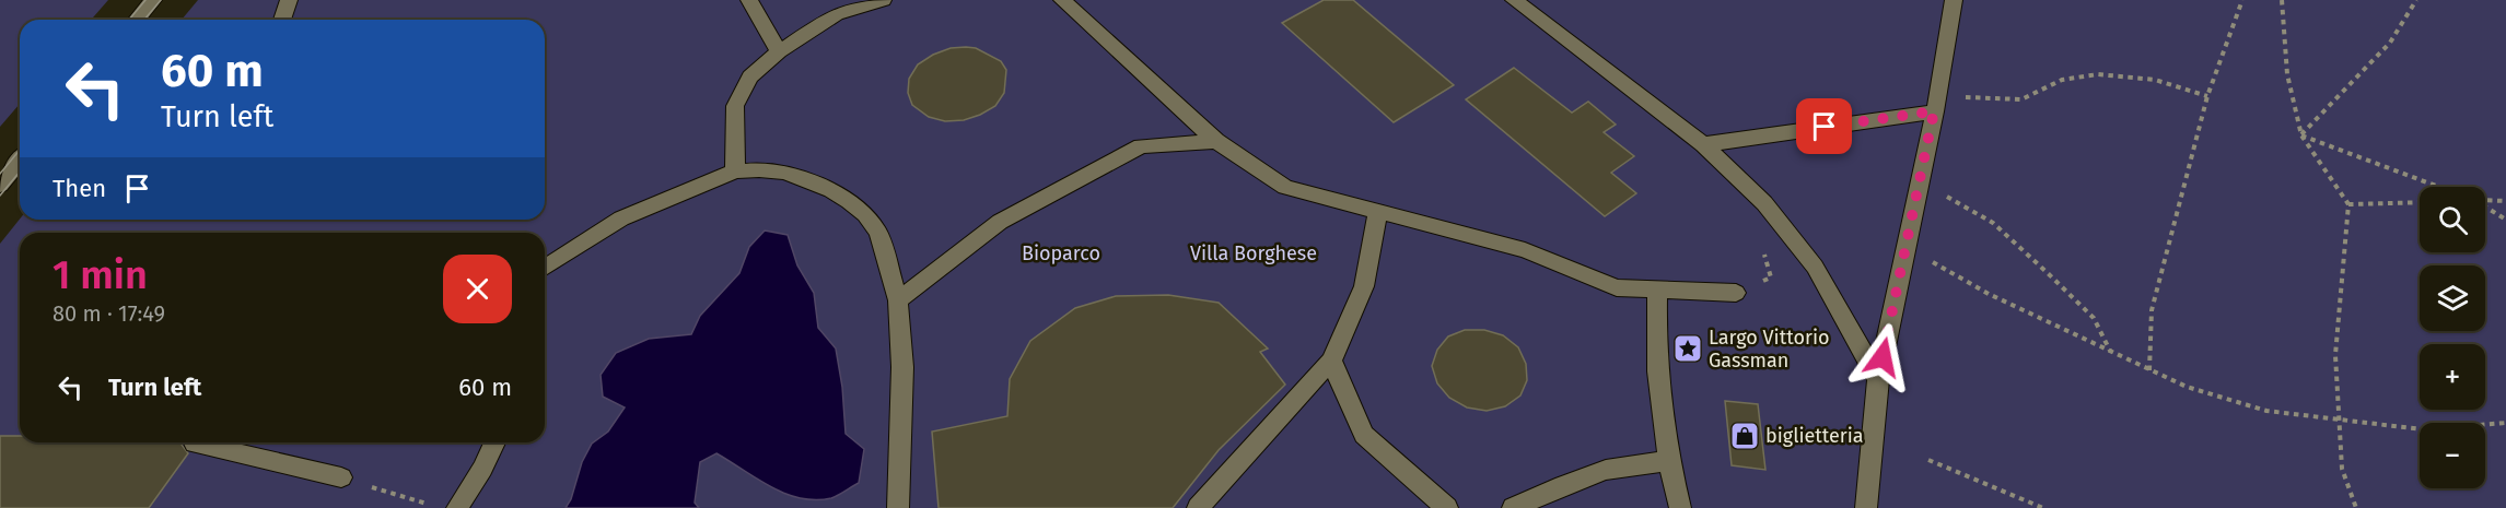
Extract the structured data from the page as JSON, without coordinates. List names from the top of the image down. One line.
{"parks":["Bioparco","Villa Borghese"],"places":{"place":["Largo Vittorio Gassman"],"shop":["biglietteria"]},"page":{"turn":["60 m","Turn left"],"then":"Then","map_buttons":["+","−"],"heading":["1 min","80 m · 17:49"],"list":[{"name":"Turn left","value":"60 m"}]}}
